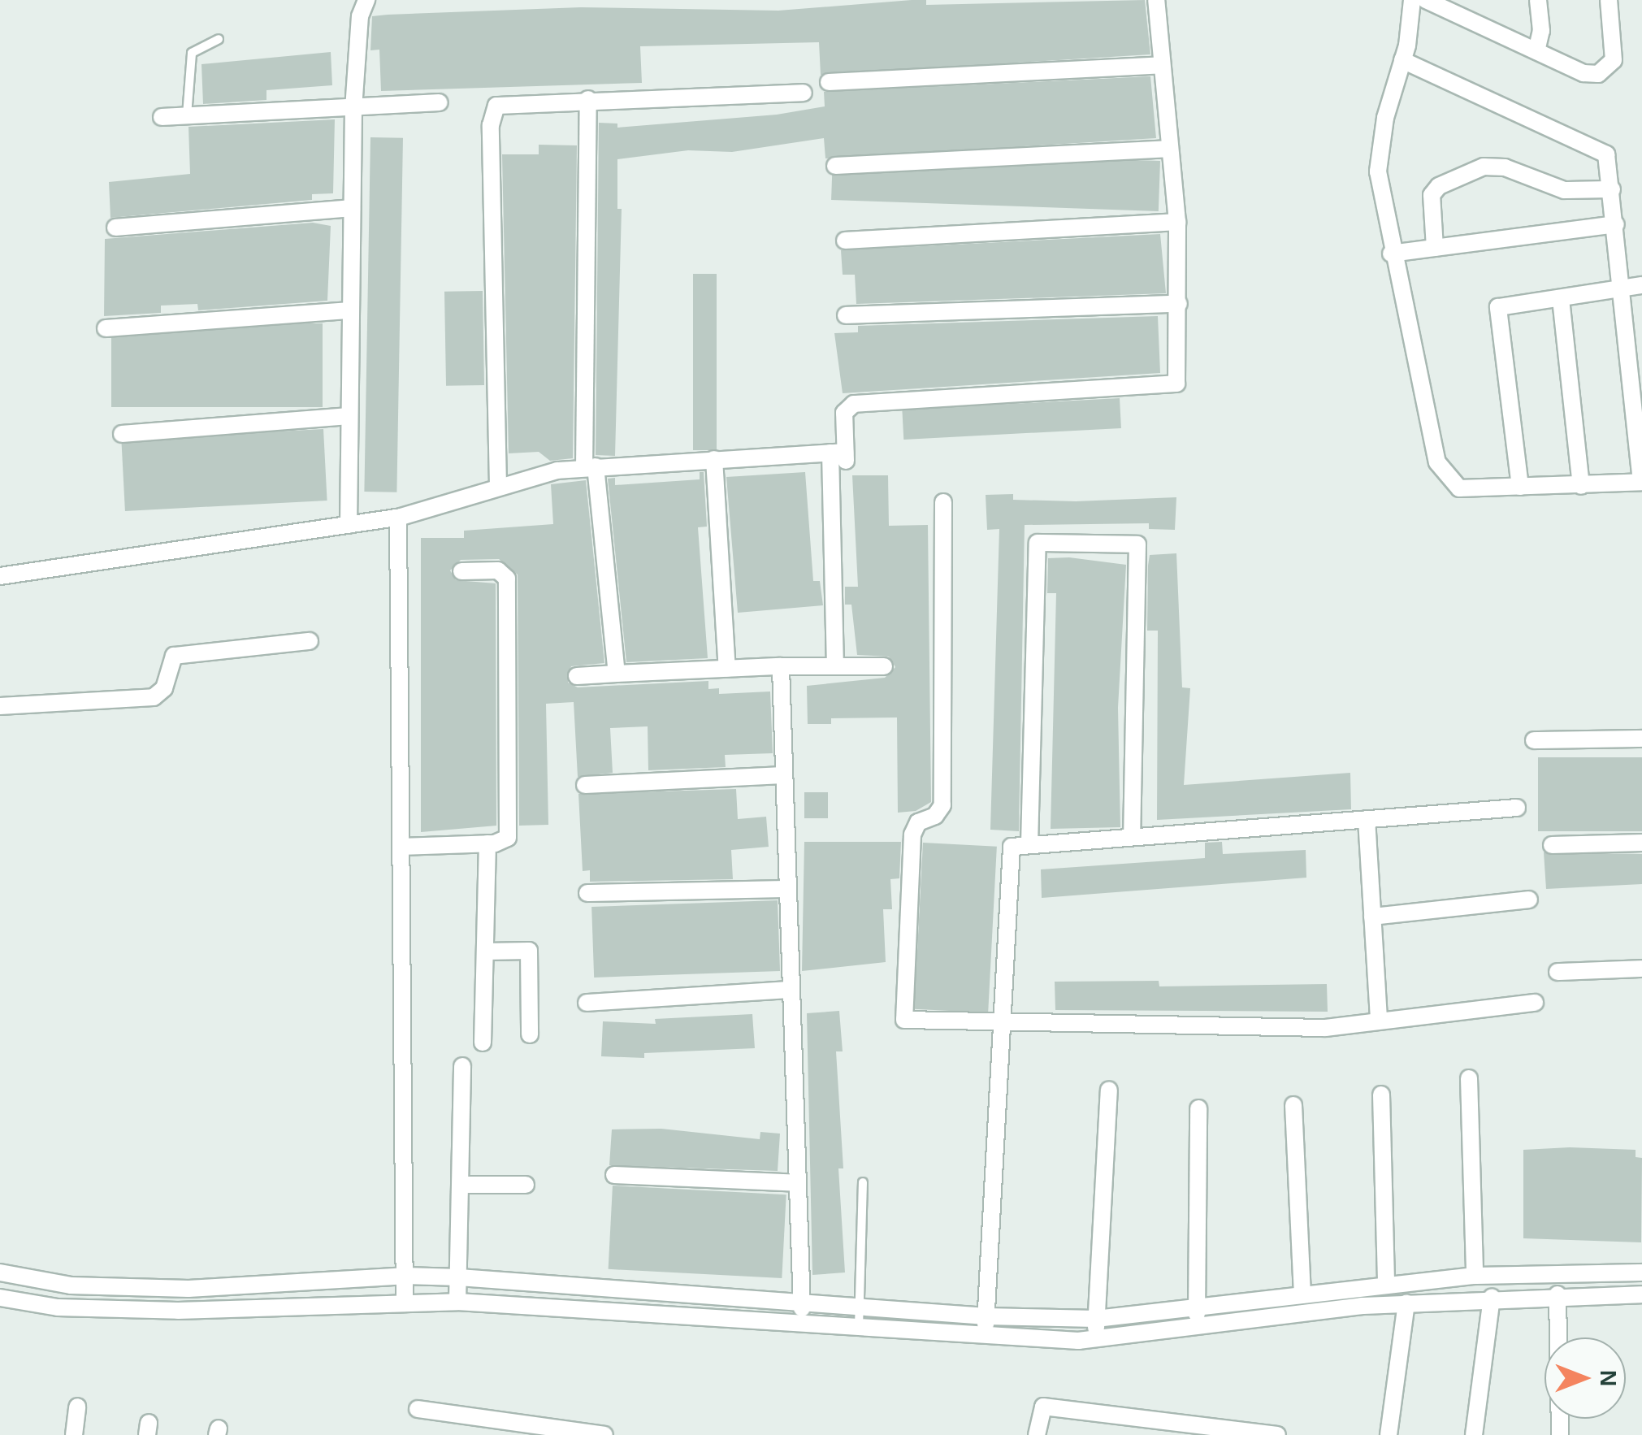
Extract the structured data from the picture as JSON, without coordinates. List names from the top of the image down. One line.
{"north":"right"}
